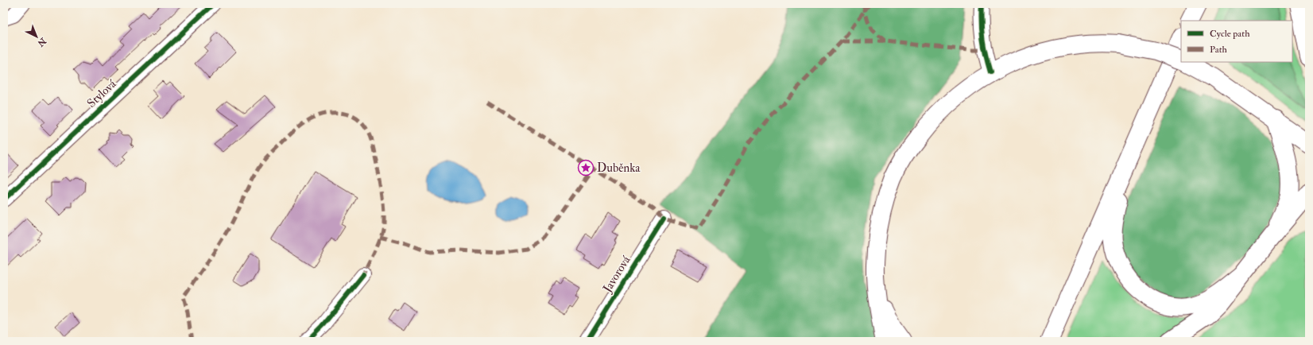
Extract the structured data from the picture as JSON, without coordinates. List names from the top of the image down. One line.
{"streets":{"street":["Stylová","Javorová"]},"places":{"place":["Duběnka"]},"legend":["Cycle path","Path"],"north":"bottom right"}
